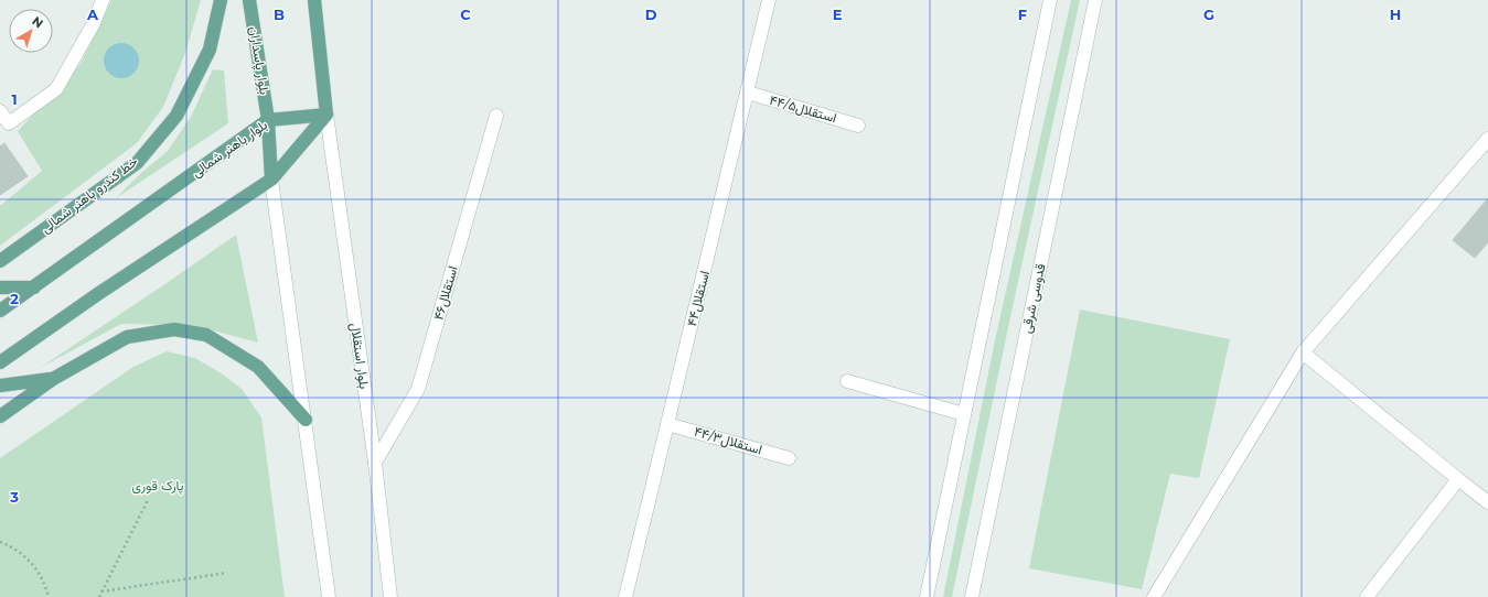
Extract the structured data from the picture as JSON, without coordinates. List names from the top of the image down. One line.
{"streets":{"main road":["بلوار پاسداران","استقلال۴۴/۵","بلوار باهنر شمالی","خط کندرو باهنر شمالی","استقلال۴۶","استقلال۴۴","قدوسی شرقی","بلوار استقلال","استقلال۴۴/۳"]},"crossings":[["بلوار پاسداران","بلوار باهنر شمالی"],["استقلال۴۴/۵","استقلال۴۴"],["بلوار باهنر شمالی","بلوار استقلال"],["استقلال۴۶","بلوار استقلال"],["استقلال۴۴","استقلال۴۴/۳"]],"parks":["پارک قوری"],"north":"top right","grid":{"columns":["A","B","C","D","E","F","G","H"],"rows":["1","2","3"]}}
